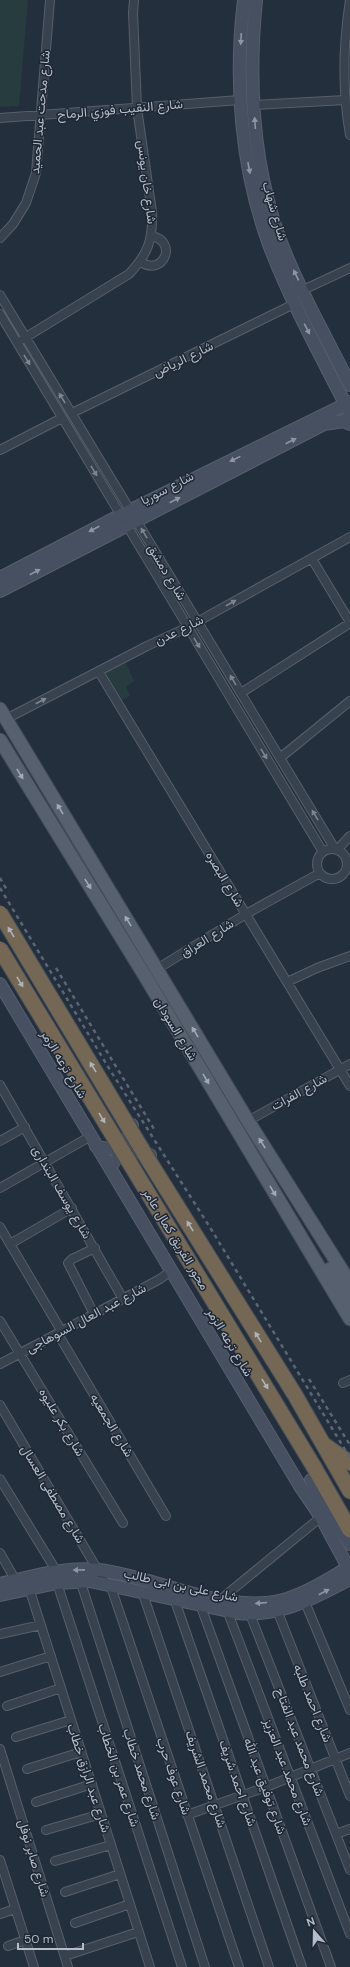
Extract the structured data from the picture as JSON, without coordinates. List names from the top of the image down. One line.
{"streets":{"highway":["محور الفريق كمال عامر"],"main road":["شارع السودان"],"street":["شارع النقيب فوزي الرماح","شارع مدحت عبد الحميد","شارع خان يونس","شارع شهاب","شارع الرياض","شارع سوريا","شارع دمشق","شارع عدن","شارع البصره","شارع العراق","شارع ترعه الزمر","شارع الفرات","شارع يوسف البندارى","شارع عبد العال السوهاجى","شارع بكر عليوه","شارع الجمعيه","شارع مصطفى العسال","شارع على بن ابى طالب","شارع احمد طلبه","شارع محمد عبد الفتاح","شارع محمد عبد العزيز","شارع محمد خطاب","شارع عمر بن الخطاب","شارع عوف حرب","شارع عبد الرازق خطاب","شارع محمد الشريف","شارع احمد شريف","شارع توفيق عبد الله","شارع صابر نوفل"]},"crossings":[["شارع النقيب فوزي الرماح","شارع مدحت عبد الحميد"],["شارع النقيب فوزي الرماح","شارع خان يونس"],["شارع النقيب فوزي الرماح","شارع شهاب"],["شارع خان يونس","شارع دمشق"],["شارع شهاب","شارع الرياض"],["شارع شهاب","شارع سوريا"],["شارع الرياض","شارع دمشق"],["شارع سوريا","شارع دمشق"],["شارع دمشق","شارع عدن"],["شارع دمشق","شارع العراق"],["شارع عدن","شارع البصره"],["شارع عدن","شارع السودان"],["شارع البصره","شارع العراق"],["شارع البصره","شارع الفرات"],["شارع العراق","شارع السودان"],["شارع السودان","شارع الفرات"],["شارع ترعه الزمر","شارع عبد العال السوهاجى"],["شارع ترعه الزمر","شارع على بن ابى طالب"],["شارع يوسف البندارى","شارع عبد العال السوهاجى"],["شارع عبد العال السوهاجى","شارع بكر عليوه"],["شارع عبد العال السوهاجى","شارع الجمعيه"],["شارع مصطفى العسال","شارع على بن ابى طالب"],["شارع مصطفى العسال","شارع عوف حرب"],["شارع على بن ابى طالب","شارع احمد طلبه"],["شارع على بن ابى طالب","شارع محمد عبد الفتاح"],["شارع على بن ابى طالب","شارع محمد عبد العزيز"],["شارع على بن ابى طالب","شارع محمد خطاب"],["شارع على بن ابى طالب","شارع عمر بن الخطاب"],["شارع على بن ابى طالب","شارع عوف حرب"],["شارع على بن ابى طالب","شارع عبد الرازق خطاب"],["شارع على بن ابى طالب","شارع محمد الشريف"],["شارع على بن ابى طالب","شارع احمد شريف"],["شارع على بن ابى طالب","شارع توفيق عبد الله"]],"one_way":["شارع عدن"],"scale_bar":"50 m","north":"top"}
